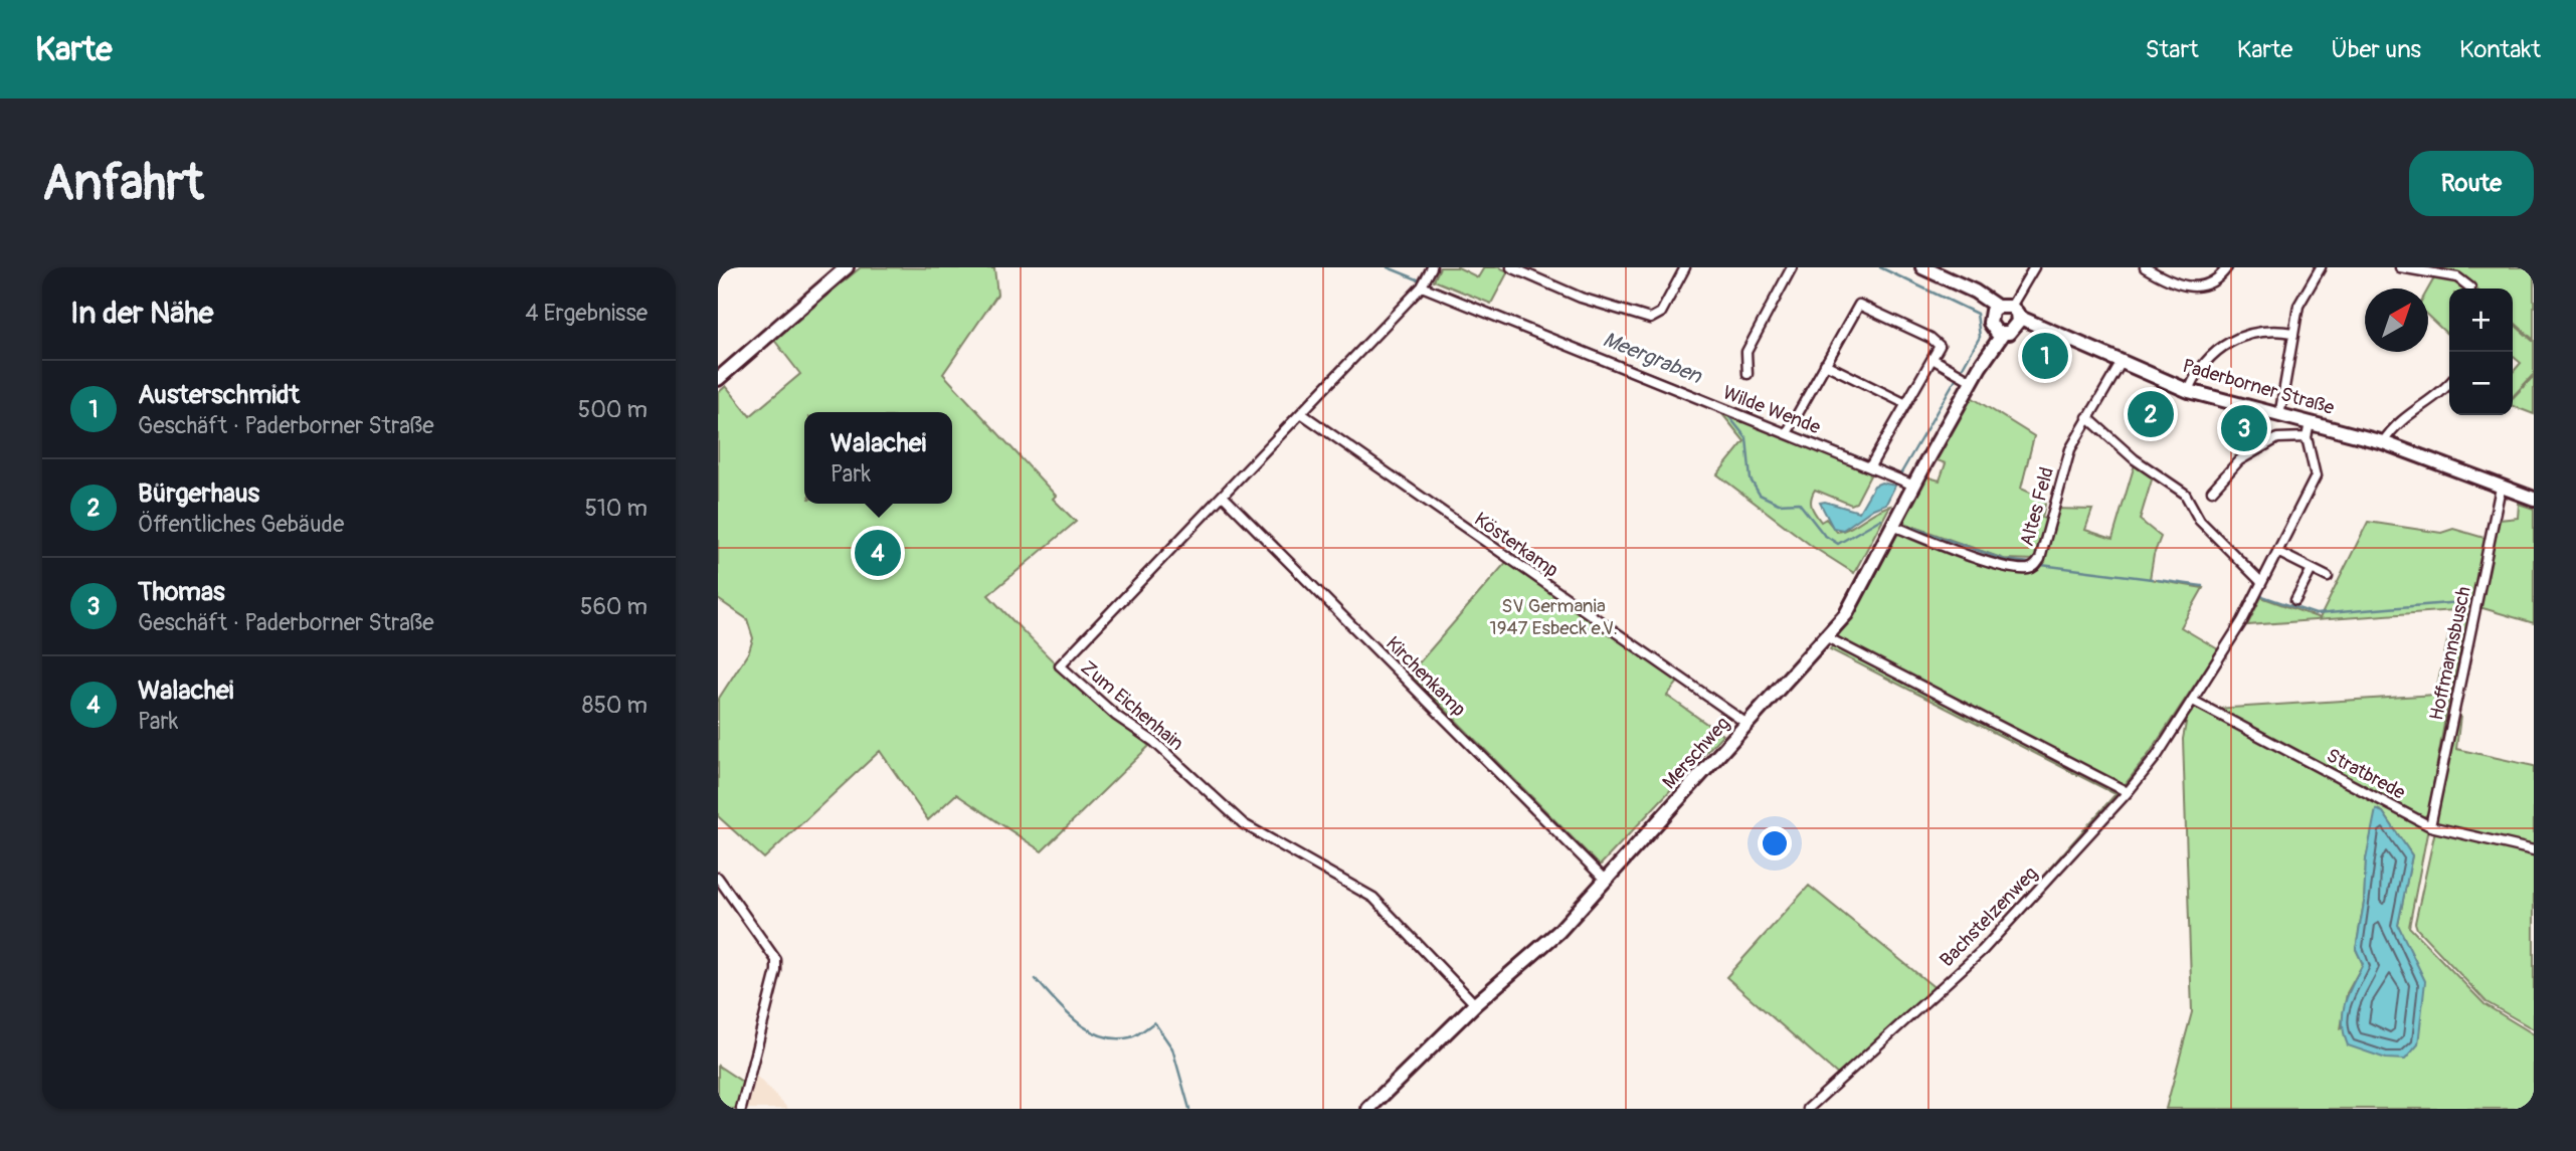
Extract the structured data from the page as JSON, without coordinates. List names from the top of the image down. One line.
{"streets":{"street":["Paderborner Straße","Wilde Wende","Altes Feld","Kösterkamp","Hoffmannsbusch","Kirchenkamp","Zum Eichenhain","Merschweg","Stratbrede","Bachstelzenweg"]},"crossings":[["Paderborner Straße","Altes Feld"],["Paderborner Straße","Hoffmannsbusch"],["Paderborner Straße","Merschweg"],["Wilde Wende","Zum Eichenhain"],["Wilde Wende","Merschweg"],["Altes Feld","Merschweg"],["Kösterkamp","Zum Eichenhain"],["Kösterkamp","Merschweg"],["Hoffmannsbusch","Stratbrede"],["Kirchenkamp","Zum Eichenhain"],["Kirchenkamp","Merschweg"],["Zum Eichenhain","Merschweg"],["Stratbrede","Bachstelzenweg"]],"water":["Meergraben"],"parks":["SV Germania 1947 Esbeck e.V."],"north":"top right","page":{"header":"Karte","nav":["Start","Karte","Über uns","Kontakt"],"buttons":"Route","title":"Anfahrt","heading":["In der Nähe","4 Ergebnisse"],"map_buttons":["+","−"],"pins":["1","2","3","4"],"list":[{"mark":"1","name":"Austerschmidt","note":"Geschäft · Paderborner Straße","value":"500 m"},{"mark":"2","name":"Bürgerhaus","note":"Öffentliches Gebäude","value":"510 m"},{"mark":"3","name":"Thomas","note":"Geschäft · Paderborner Straße","value":"560 m"},{"mark":"4","name":"Walachei","note":"Park","value":"850 m"}],"popup":["Walachei","Park"]}}
